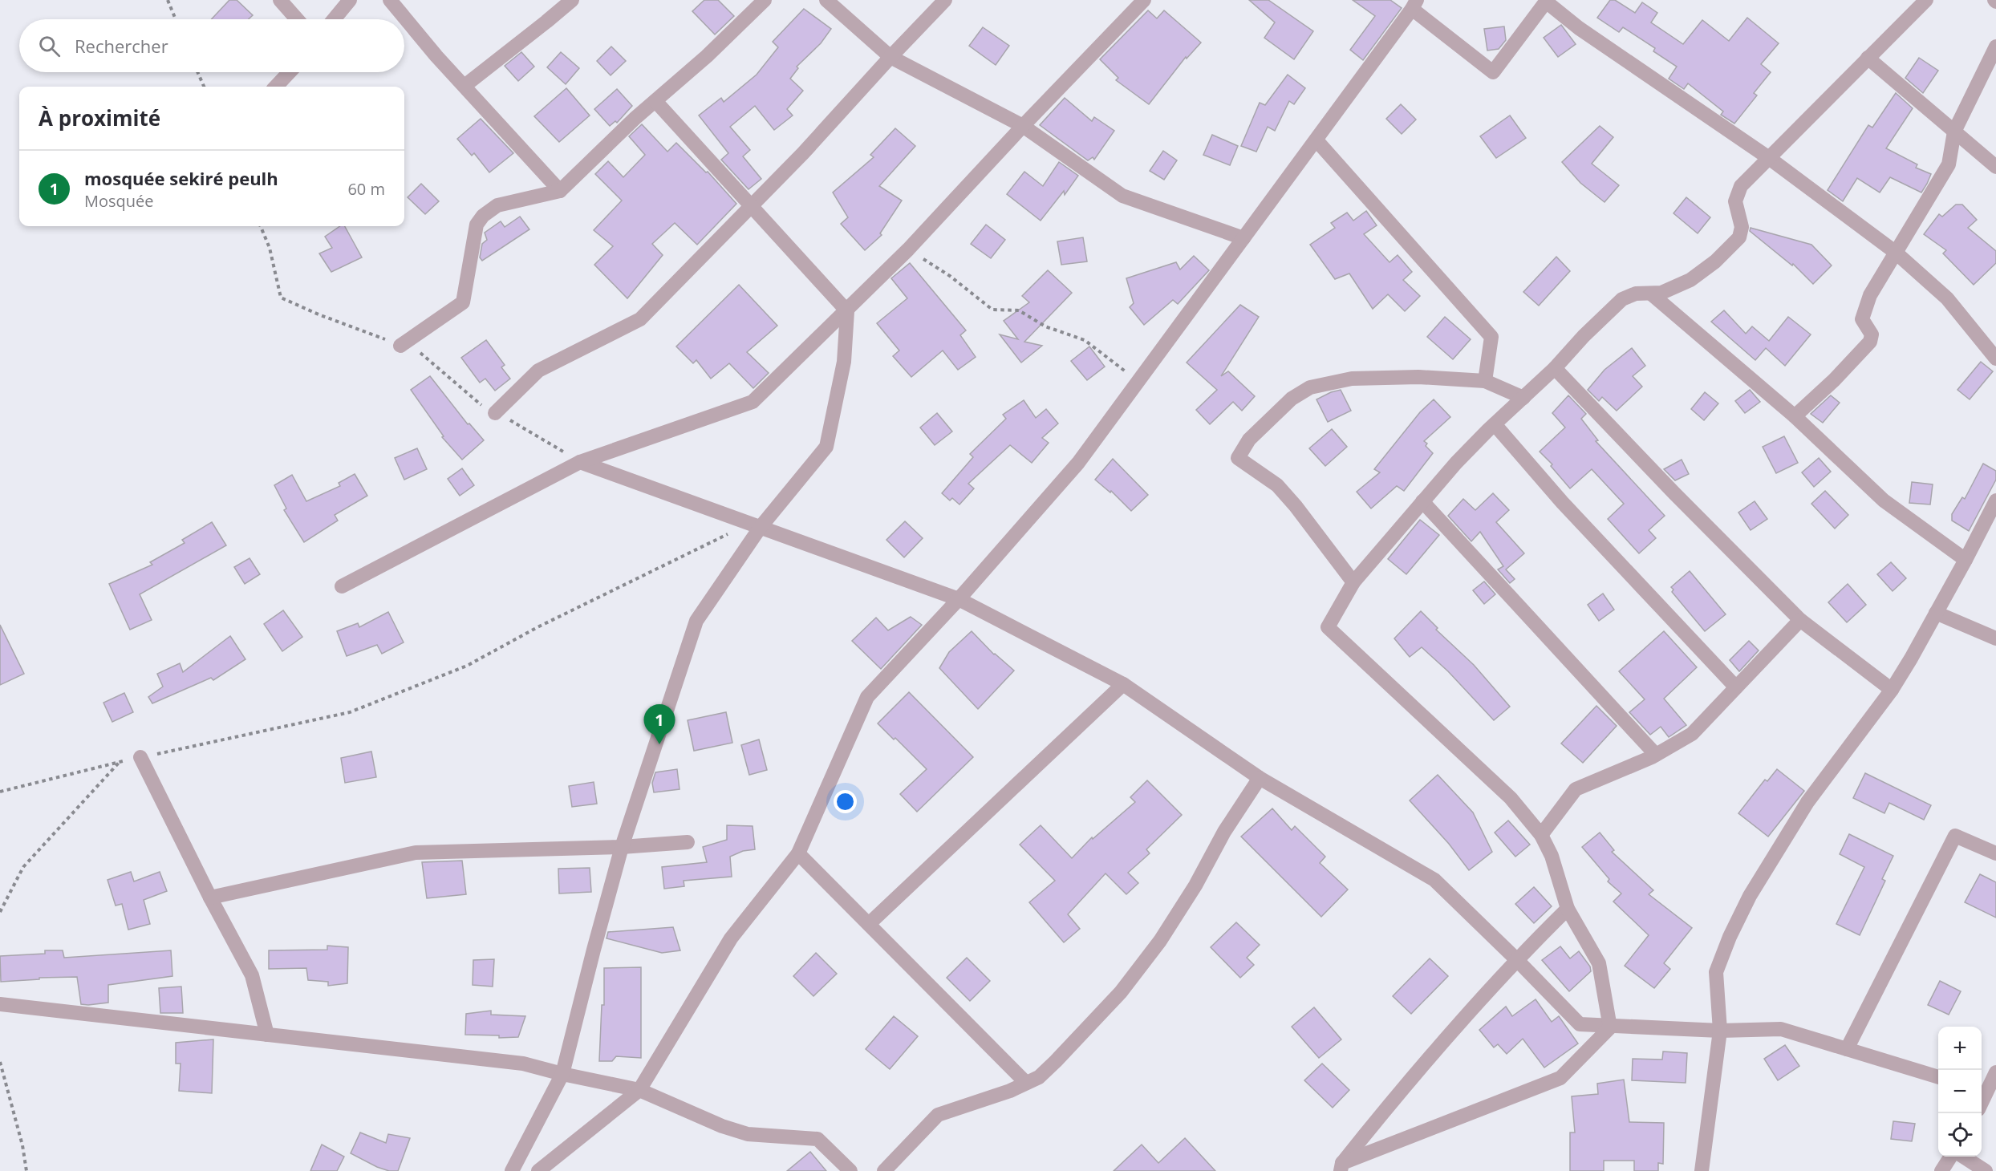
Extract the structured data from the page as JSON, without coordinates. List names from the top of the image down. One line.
{"page":{"search":"Rechercher","heading":"À proximité","list":[{"mark":"1","name":"mosquée sekiré peulh","note":"Mosquée","value":"60 m"}],"pins":"1","map_buttons":["+","−"]}}
